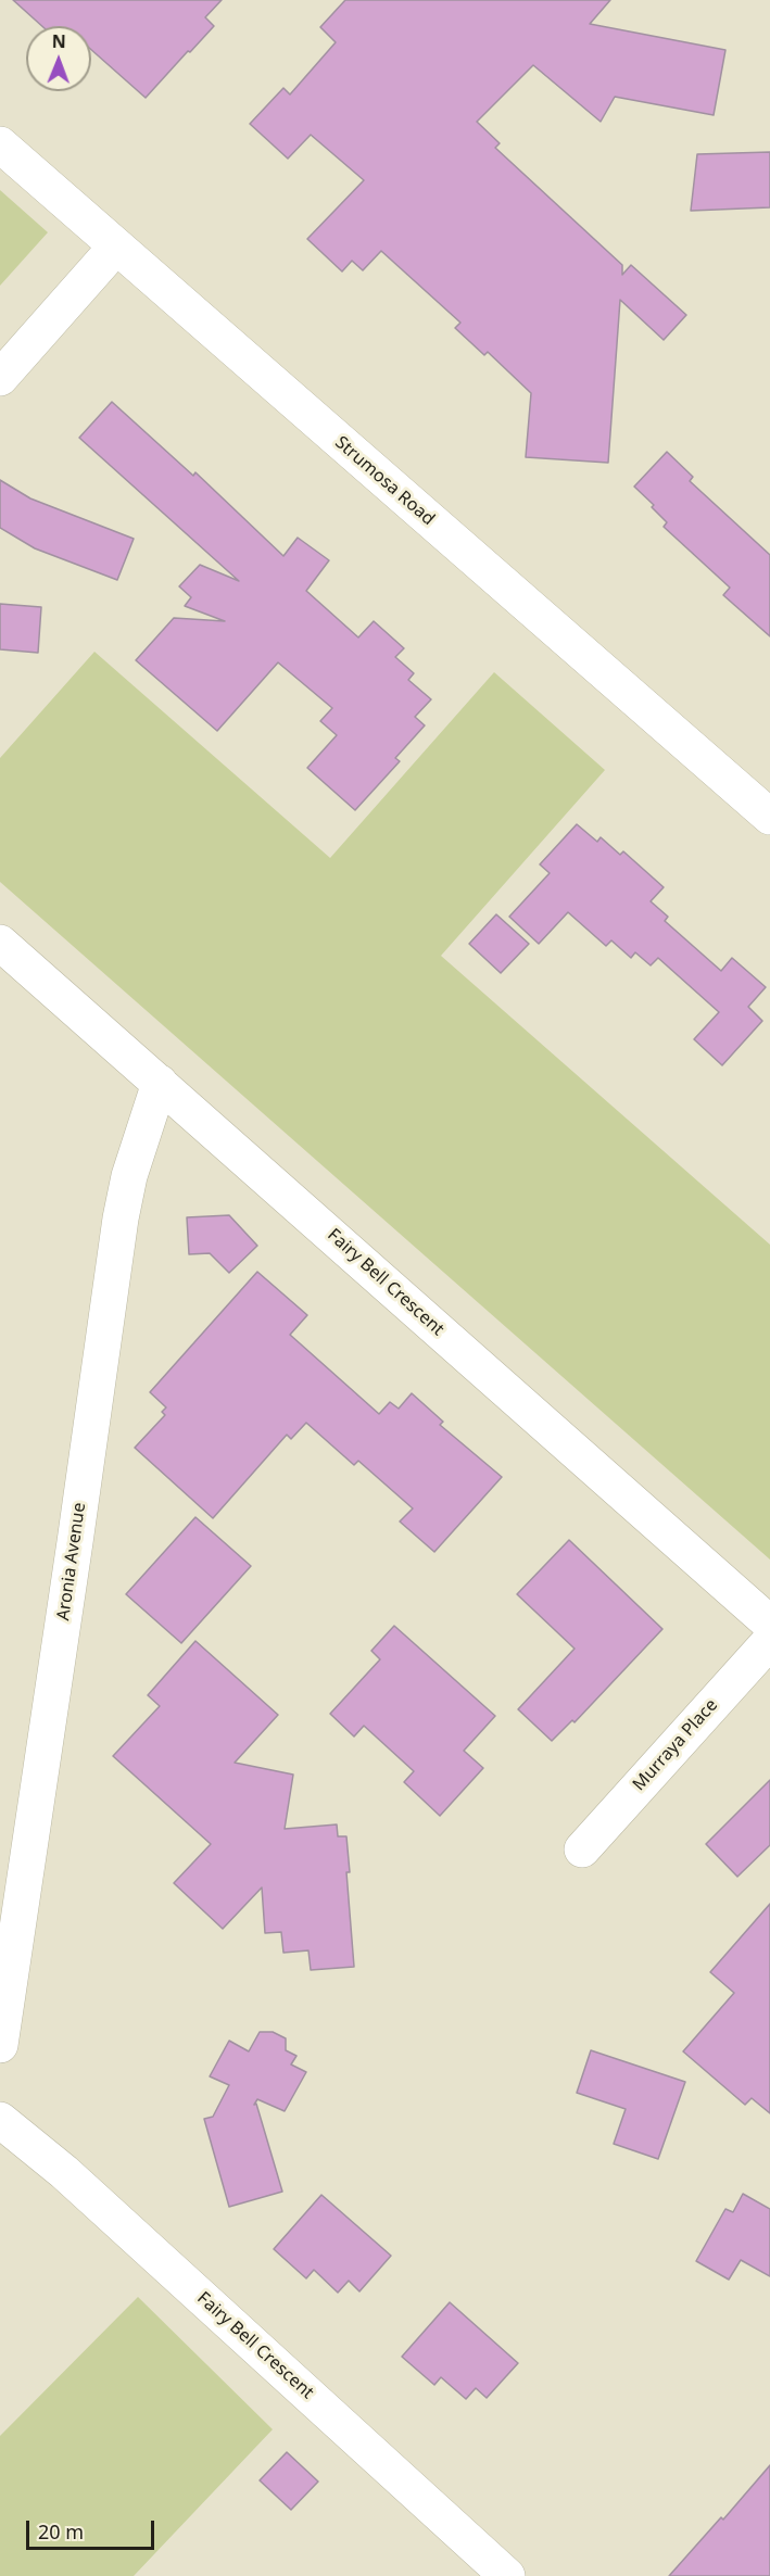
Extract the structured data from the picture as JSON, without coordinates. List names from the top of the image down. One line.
{"streets":{"street":["Strumosa Road","Fairy Bell Crescent","Aronia Avenue","Murraya Place"]},"crossings":[["Fairy Bell Crescent","Aronia Avenue"]],"scale_bar":"20 m","north":"top"}
